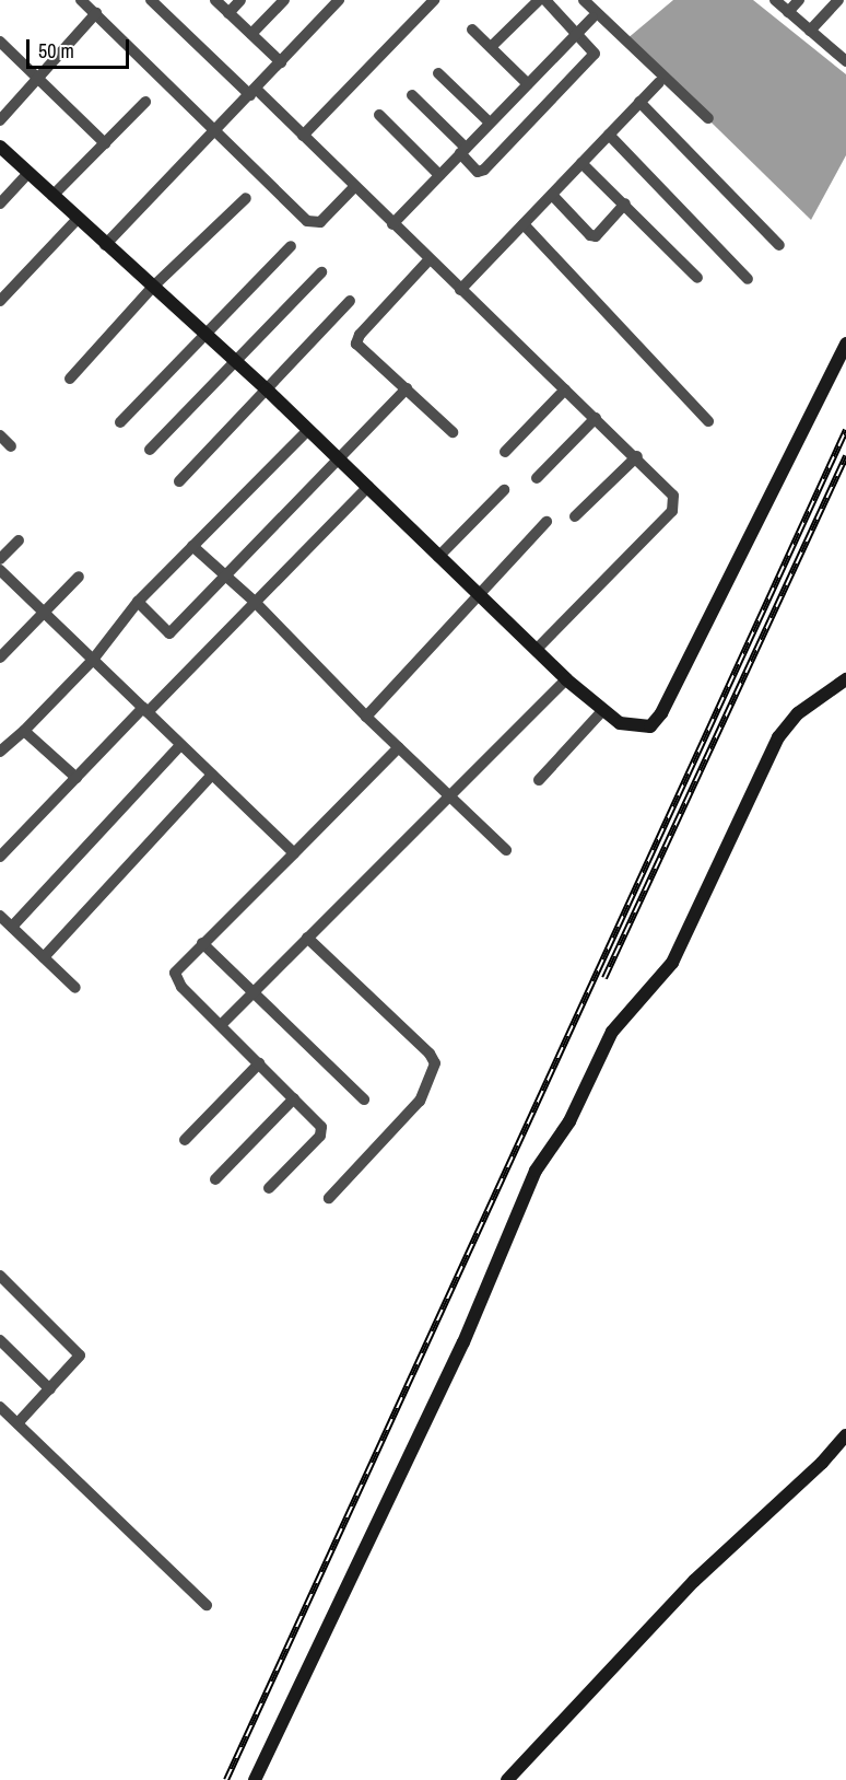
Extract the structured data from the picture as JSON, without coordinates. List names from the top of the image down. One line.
{"scale_bar":"50 m"}
